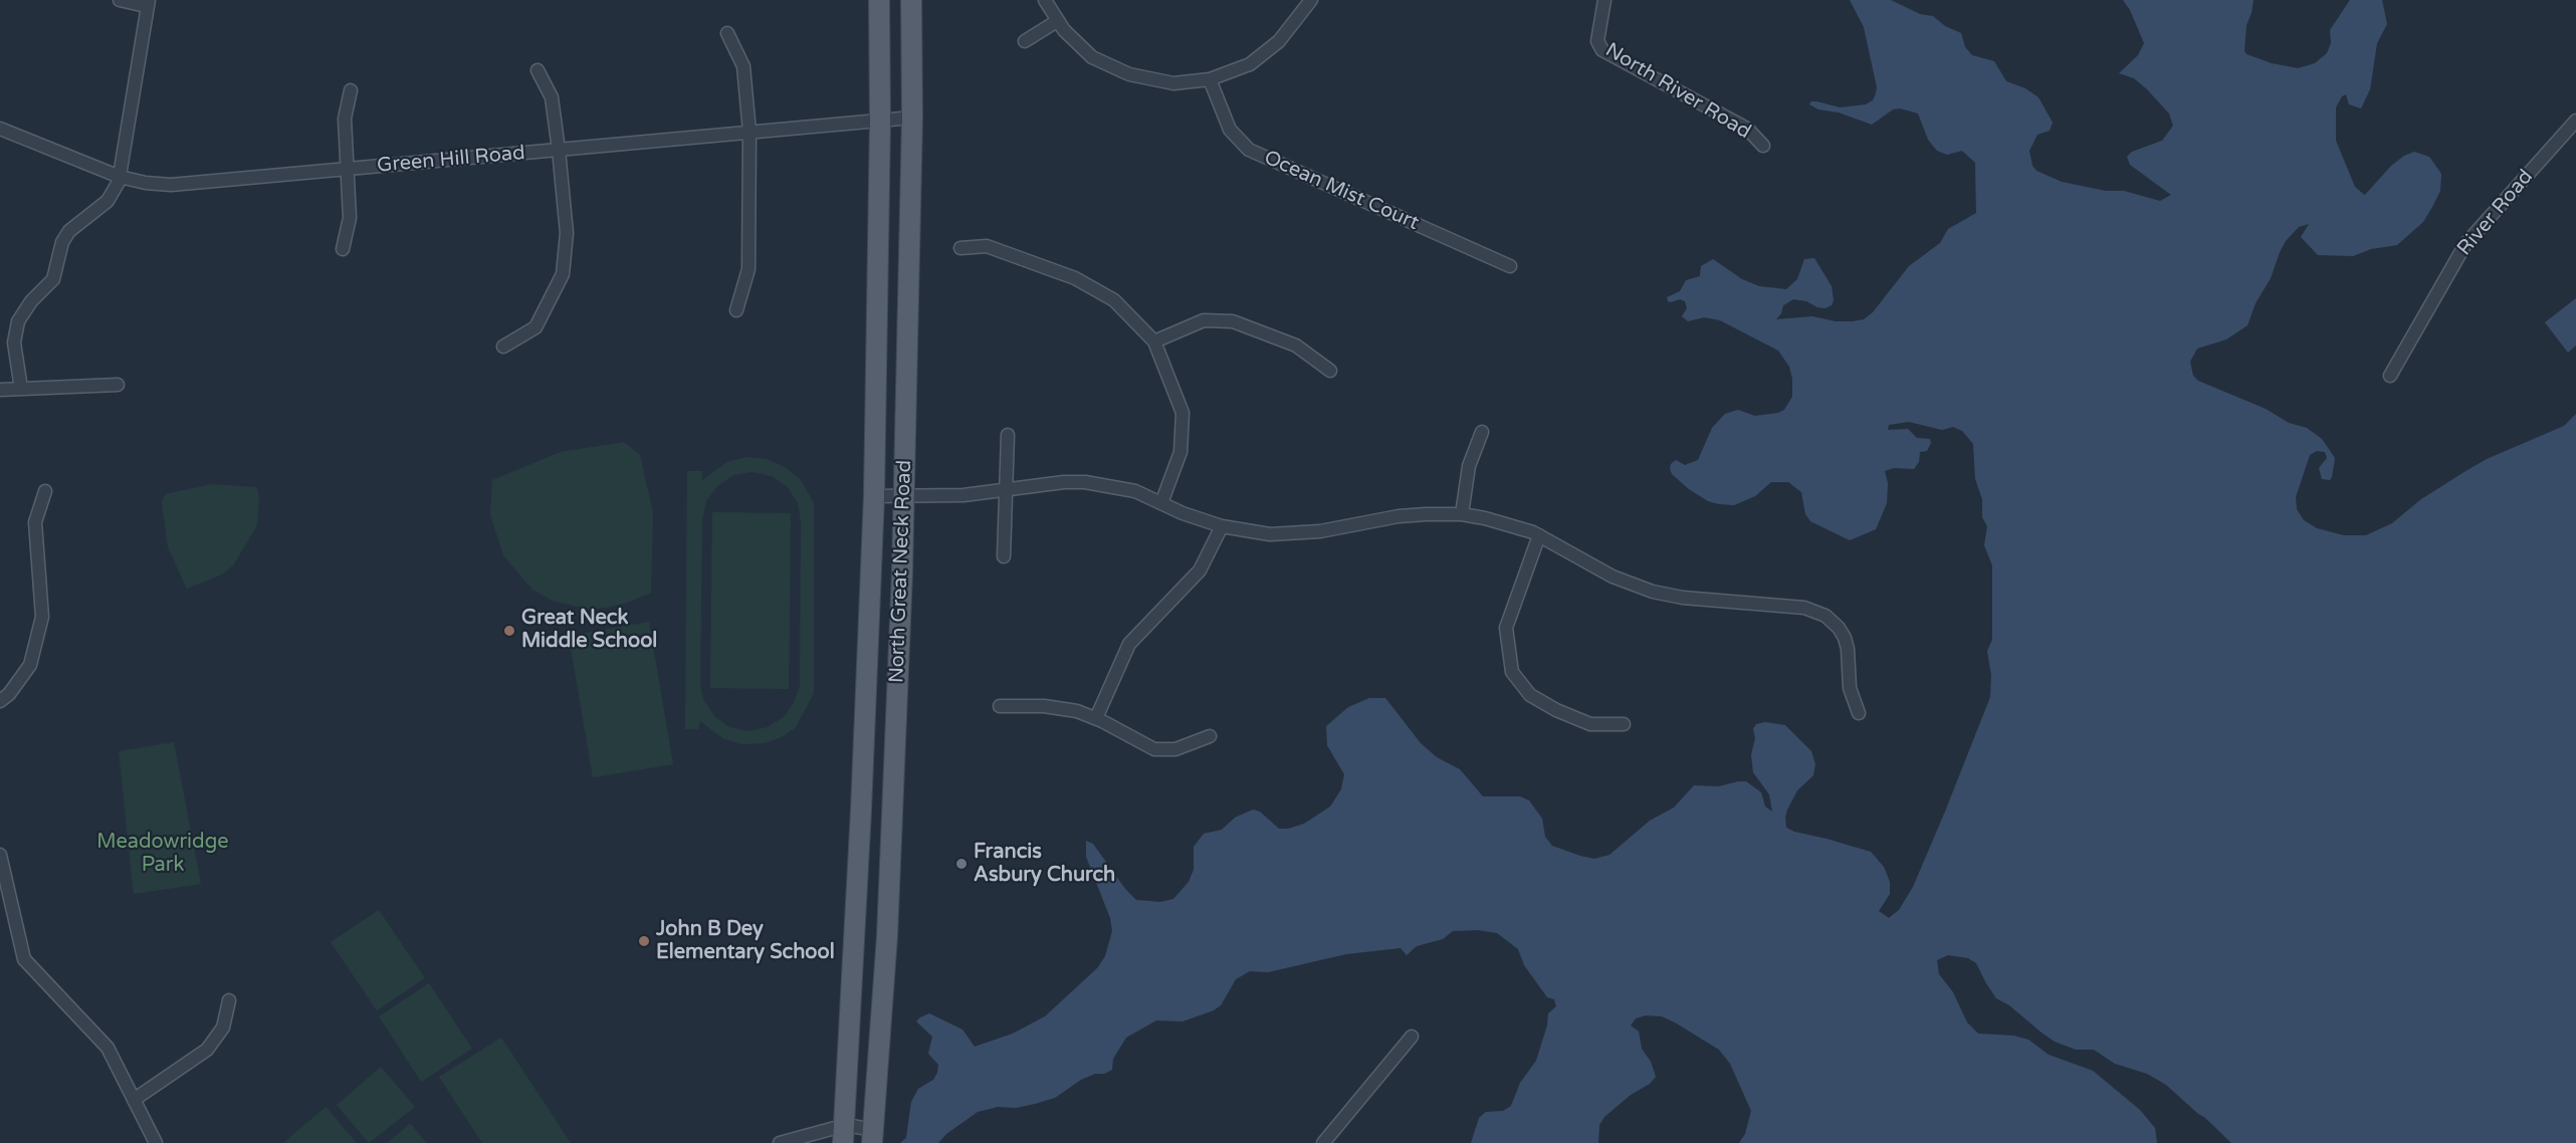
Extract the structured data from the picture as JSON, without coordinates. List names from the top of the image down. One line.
{"streets":{"main road":["North Great Neck Road"],"street":["North River Road","Green Hill Road","Ocean Mist Court","River Road"]},"crossings":[["Green Hill Road","North Great Neck Road"]],"parks":["Meadowridge Park"],"places":["Great Neck Middle School","Francis Asbury Church","John B Dey Elementary School"]}
